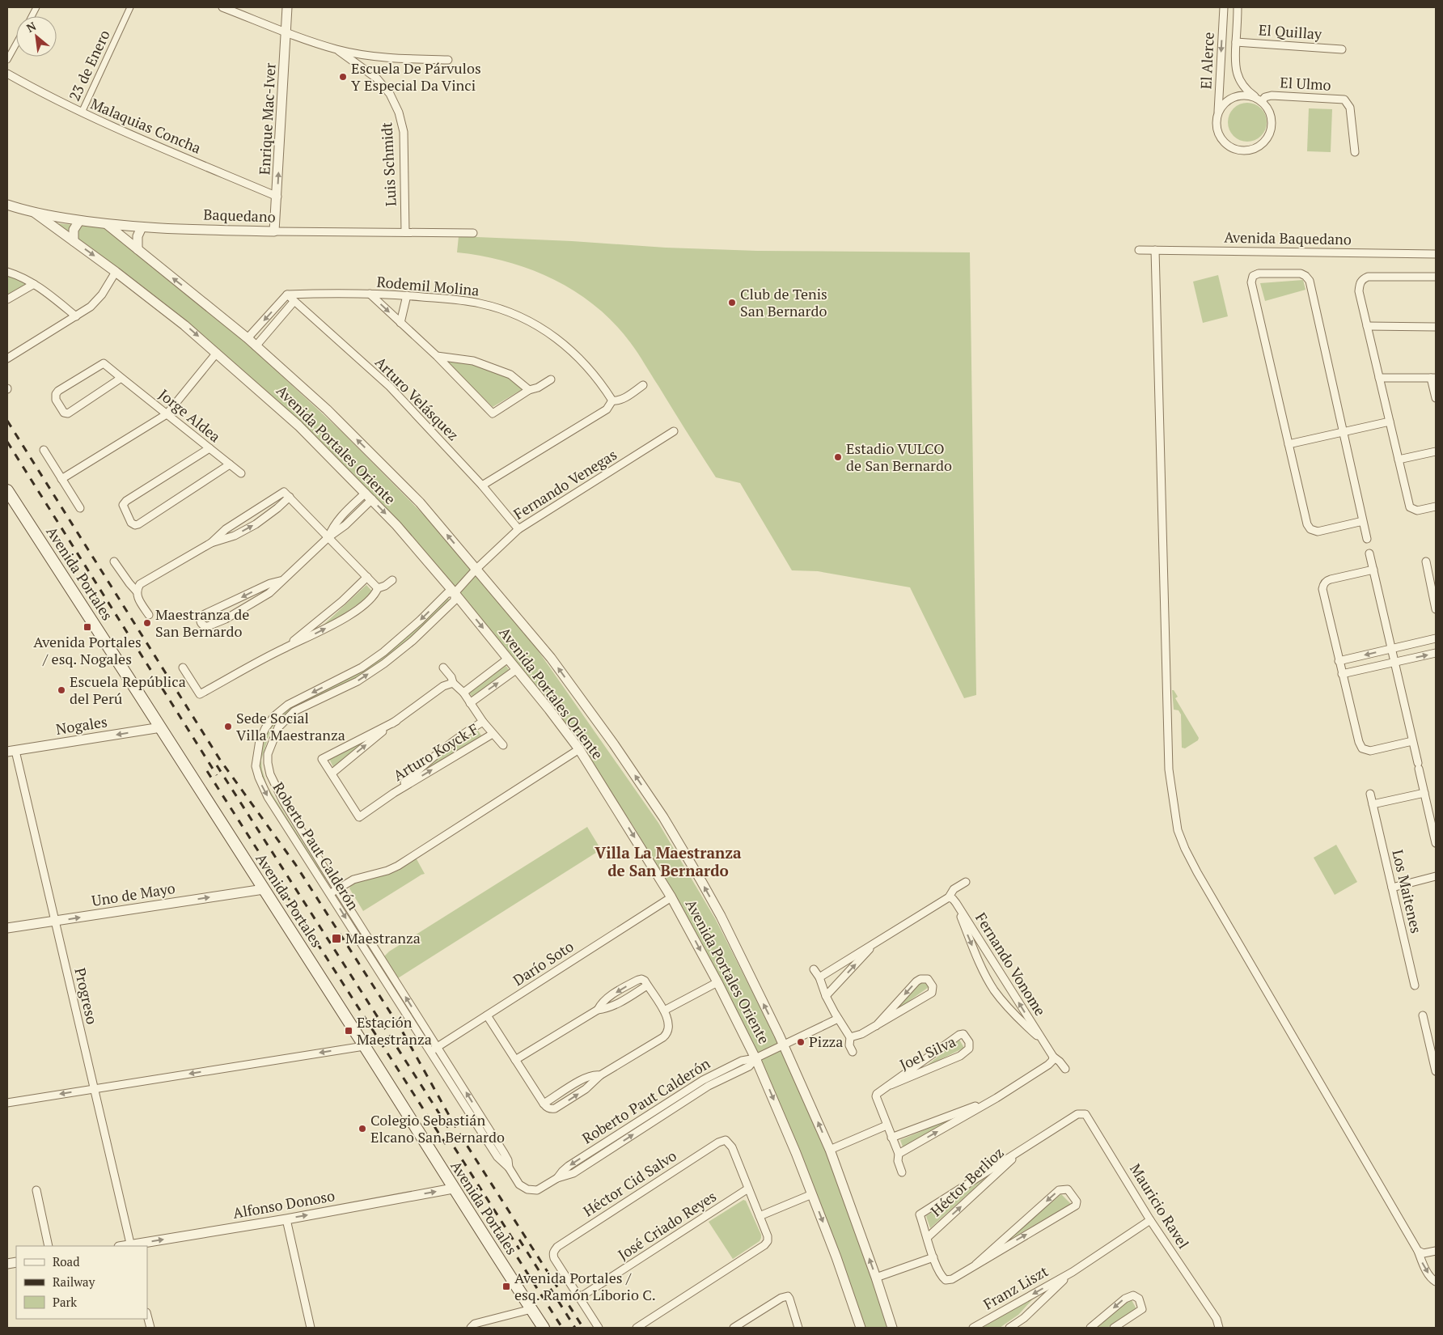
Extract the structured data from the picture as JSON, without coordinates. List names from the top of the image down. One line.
{"streets":{"main road":["Avenida Portales"],"street":["El Quillay","El Alerce","23 de Enero","El Ulmo","Enrique Mac-Iver","Malaquias Concha","Luis Schmidt","Baquedano","Avenida Baquedano","Rodemil Molina","Arturo Velásquez","Jorge Aldea","Avenida Portales Oriente","Fernando Venegas","Nogales","Arturo Koyck F","Roberto Paut Calderón","Los Maitenes","Uno de Mayo","Darío Soto","Fernando Vonome","Progreso","Joel Silva","Héctor Berlioz","Héctor Cid Salvo","Alfonso Donoso","Mauricio Ravel","José Criado Reyes","Franz Liszt"]},"crossings":[["El Quillay","El Alerce"],["El Alerce","El Ulmo"],["23 de Enero","Malaquias Concha"],["Enrique Mac-Iver","Malaquias Concha"],["Enrique Mac-Iver","Baquedano"],["Luis Schmidt","Baquedano"],["Baquedano","Avenida Portales Oriente"],["Rodemil Molina","Arturo Velásquez"],["Arturo Velásquez","Fernando Venegas"],["Avenida Portales Oriente","Fernando Venegas"],["Avenida Portales Oriente","Roberto Paut Calderón"],["Avenida Portales Oriente","Darío Soto"],["Fernando Venegas","Roberto Paut Calderón"],["Avenida Portales","Nogales"],["Avenida Portales","Uno de Mayo"],["Avenida Portales","Alfonso Donoso"],["Nogales","Progreso"],["Roberto Paut Calderón","Darío Soto"],["Uno de Mayo","Progreso"],["Progreso","Alfonso Donoso"],["Héctor Berlioz","Mauricio Ravel"],["Héctor Cid Salvo","José Criado Reyes"],["Mauricio Ravel","Franz Liszt"]],"one_way":["Enrique Mac-Iver","Nogales","Uno de Mayo","Héctor Berlioz","Alfonso Donoso"],"districts":["Villa La Maestranza de San Bernardo"],"places":{"other":["Escuela De Párvulos Y Especial Da Vinci","Club de Tenis San Bernardo","Estadio VULCO de San Bernardo","Maestranza de San Bernardo","Escuela República del Perú","Sede Social Villa Maestranza","Pizza","Colegio Sebastián Elcano San Bernardo"],"transit":["Avenida Portales / esq. Nogales","Maestranza","Estación Maestranza","Avenida Portales / esq. Ramón Liborio C."]},"legend":["Road","Railway","Park"],"north":"top left"}
